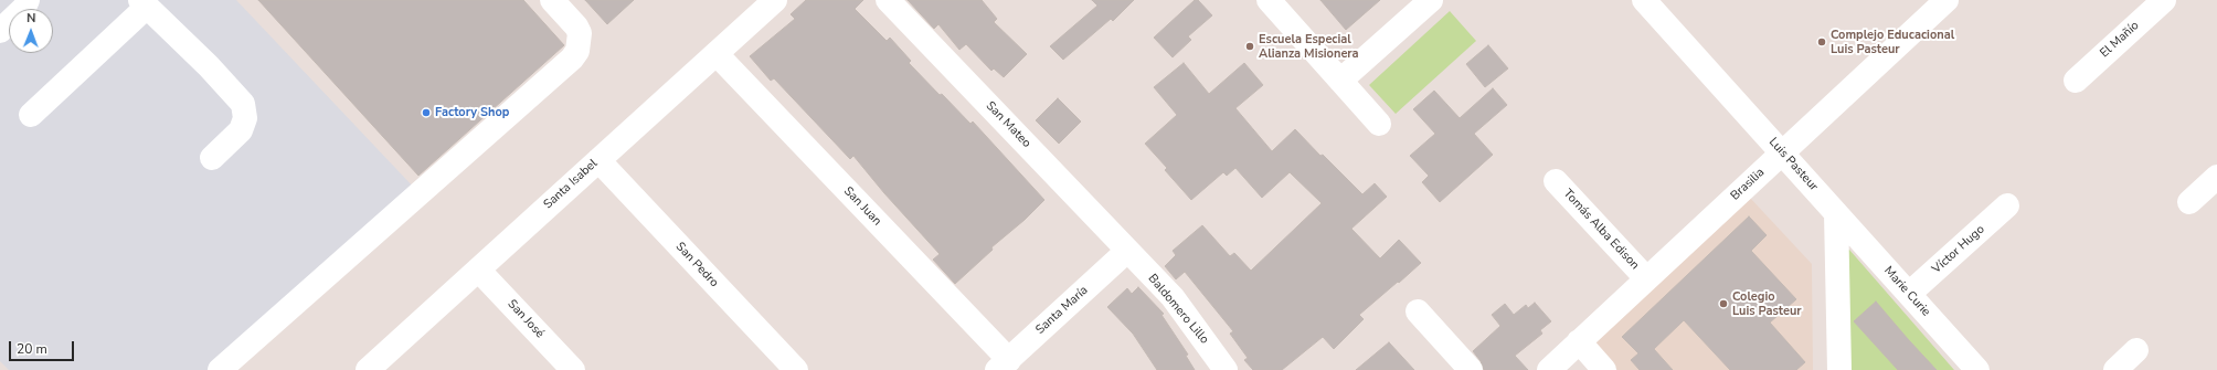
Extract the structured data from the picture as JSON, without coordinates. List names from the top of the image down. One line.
{"streets":{"street":["El Mañío","San Mateo","Luis Pasteur","Santa Isabel","Brasilia","San Juan","Tomás Alba Edison","Víctor Hugo","San Pedro","Marie Curie","Baldomero Lillo","Santa María","San José"]},"crossings":[["San Mateo","Baldomero Lillo"],["San Mateo","Santa María"],["Luis Pasteur","Brasilia"],["Luis Pasteur","Marie Curie"],["Santa Isabel","San Juan"],["Santa Isabel","San Pedro"],["Santa Isabel","San José"],["Brasilia","Tomás Alba Edison"],["San Juan","Santa María"],["Víctor Hugo","Marie Curie"],["Baldomero Lillo","Santa María"]],"places":["Complejo Educacional Luis Pasteur","Escuela Especial Alianza Misionera","Factory Shop","Colegio Luis Pasteur"],"scale_bar":"20 m","north":"top"}
